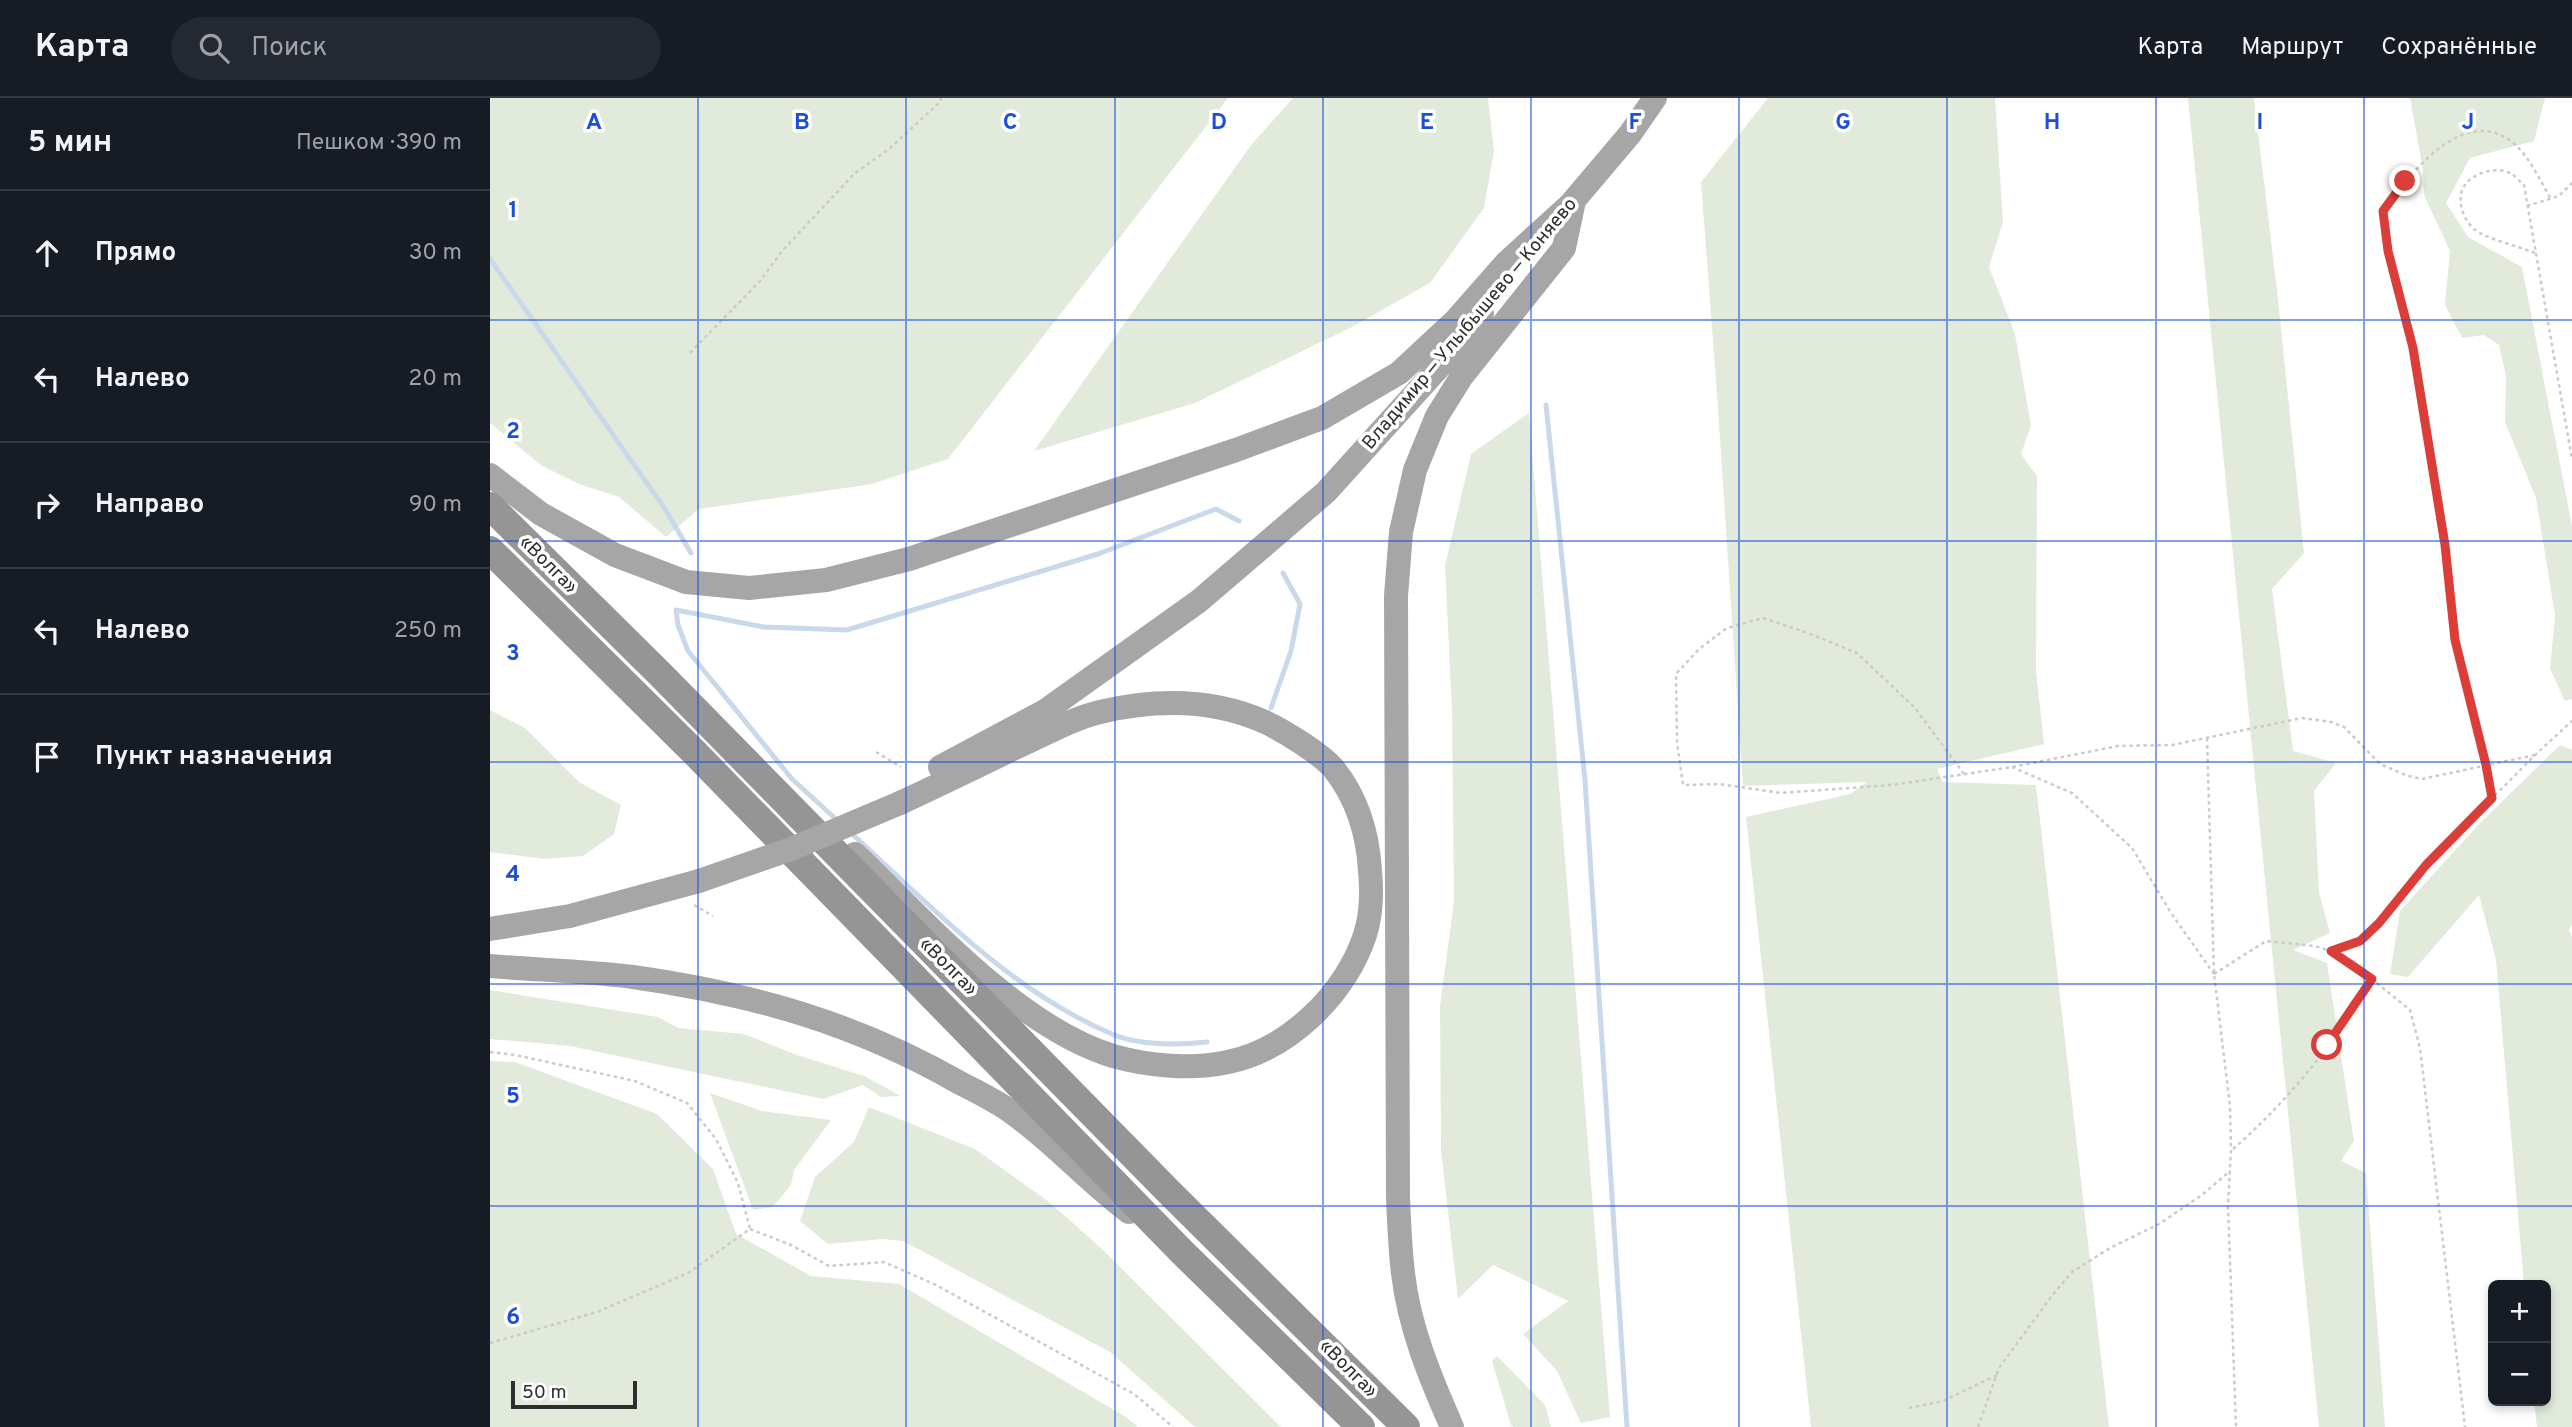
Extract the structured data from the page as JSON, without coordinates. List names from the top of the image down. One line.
{"streets":{"highway":["«Волга»"],"main road":["Владимир — Улыбышево — Коняево"]},"scale_bar":"50 m","page":{"header":"Карта","search":"Поиск","nav":["Карта","Маршрут","Сохранённые"],"heading":["5 мин","Пешком · 390 m"],"list":[["Прямо","30 m"],["Налево","20 m"],["Направо","90 m"],["Налево","250 m"],"Пункт назначения"],"map_buttons":["+","−"],"scale":"50 m"},"grid":{"columns":["A","B","C","D","E","F","G","H","I","J"],"rows":["1","2","3","4","5","6"]}}
